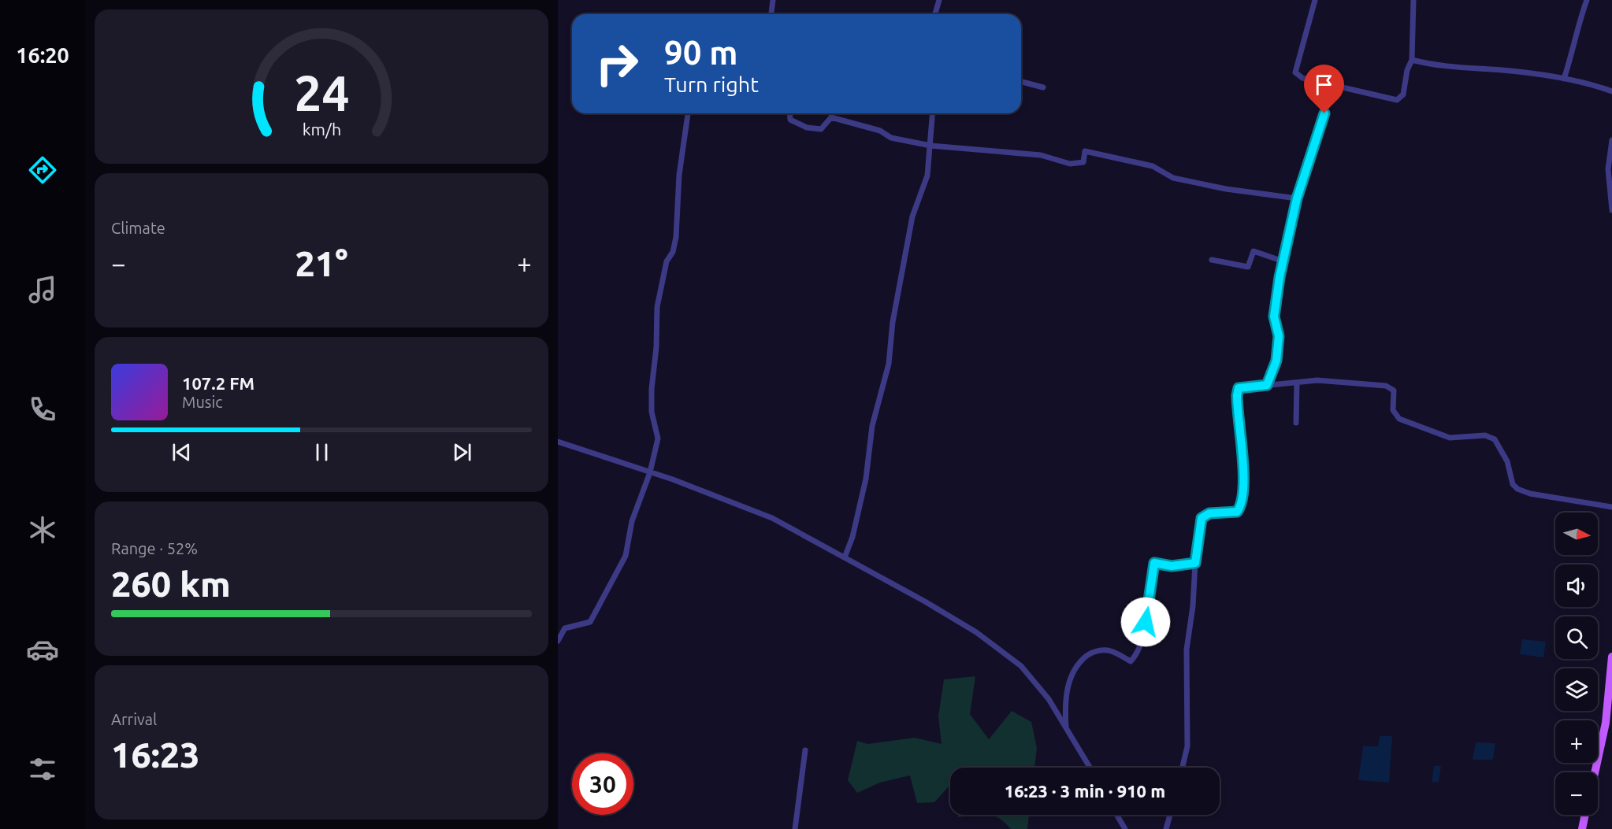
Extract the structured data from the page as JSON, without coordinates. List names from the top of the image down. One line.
{"north":"right","page":{"tabs":"16:20","turn":["90 m","Turn right"],"tile":["Climate",["Range · 52%","260 km"],["Arrival","16:23"]],"heat":["−","21°","+"],"song":["107.2 FM","Music"],"map_buttons":["+","−"],"limit":"30","trip":"16:23 · 3 min · 910 m","gauge":["24","km/h"]}}
